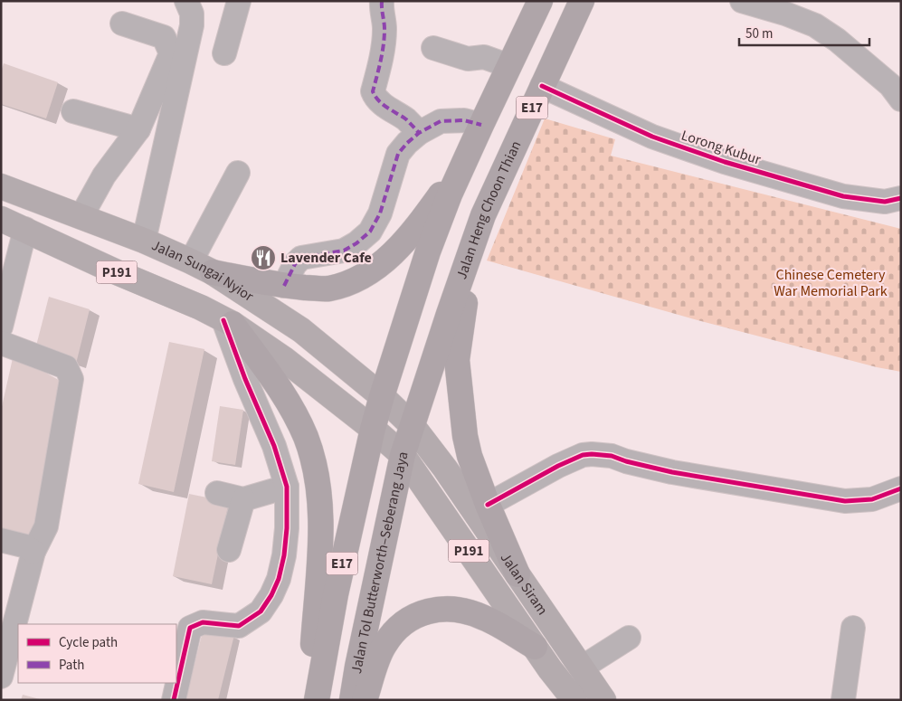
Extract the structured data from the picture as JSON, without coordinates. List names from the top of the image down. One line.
{"streets":{"highway":["E17","Jalan Heng Choon Thian","Jalan Tol Butterworth–Seberang Jaya"],"main road":["P191","Jalan Sungai Nyior","Jalan Siram"],"street":["Lorong Kubur"]},"crossings":[["E17","P191"],["E17","Jalan Sungai Nyior"],["Lorong Kubur","Jalan Heng Choon Thian"],["Jalan Heng Choon Thian","P191"],["Jalan Heng Choon Thian","Jalan Tol Butterworth–Seberang Jaya"],["Jalan Heng Choon Thian","Jalan Siram"],["P191","Jalan Sungai Nyior"],["P191","Jalan Tol Butterworth–Seberang Jaya"],["P191","Jalan Siram"],["Jalan Tol Butterworth–Seberang Jaya","Jalan Siram"]],"parks":["Chinese Cemetery War Memorial Park"],"places":{"restaurant":["Lavender Cafe"]},"legend":["Cycle path","Path"],"scale_bar":"50 m"}
